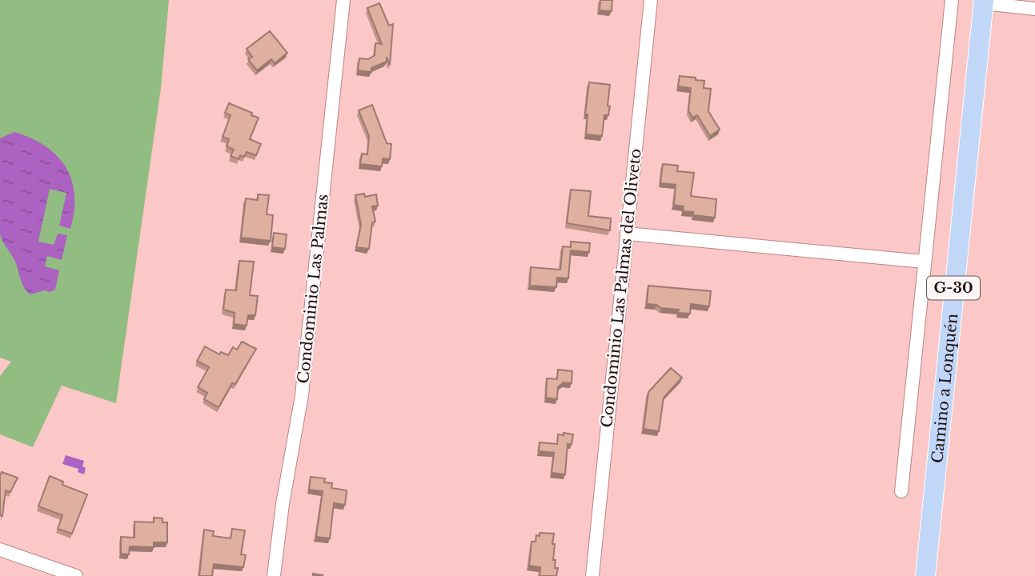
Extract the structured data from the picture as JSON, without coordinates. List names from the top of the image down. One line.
{"streets":{"main road":["G-30","Camino a Lonquén"],"street":["Condominio Las Palmas del Oliveto","Condominio Las Palmas"]}}
